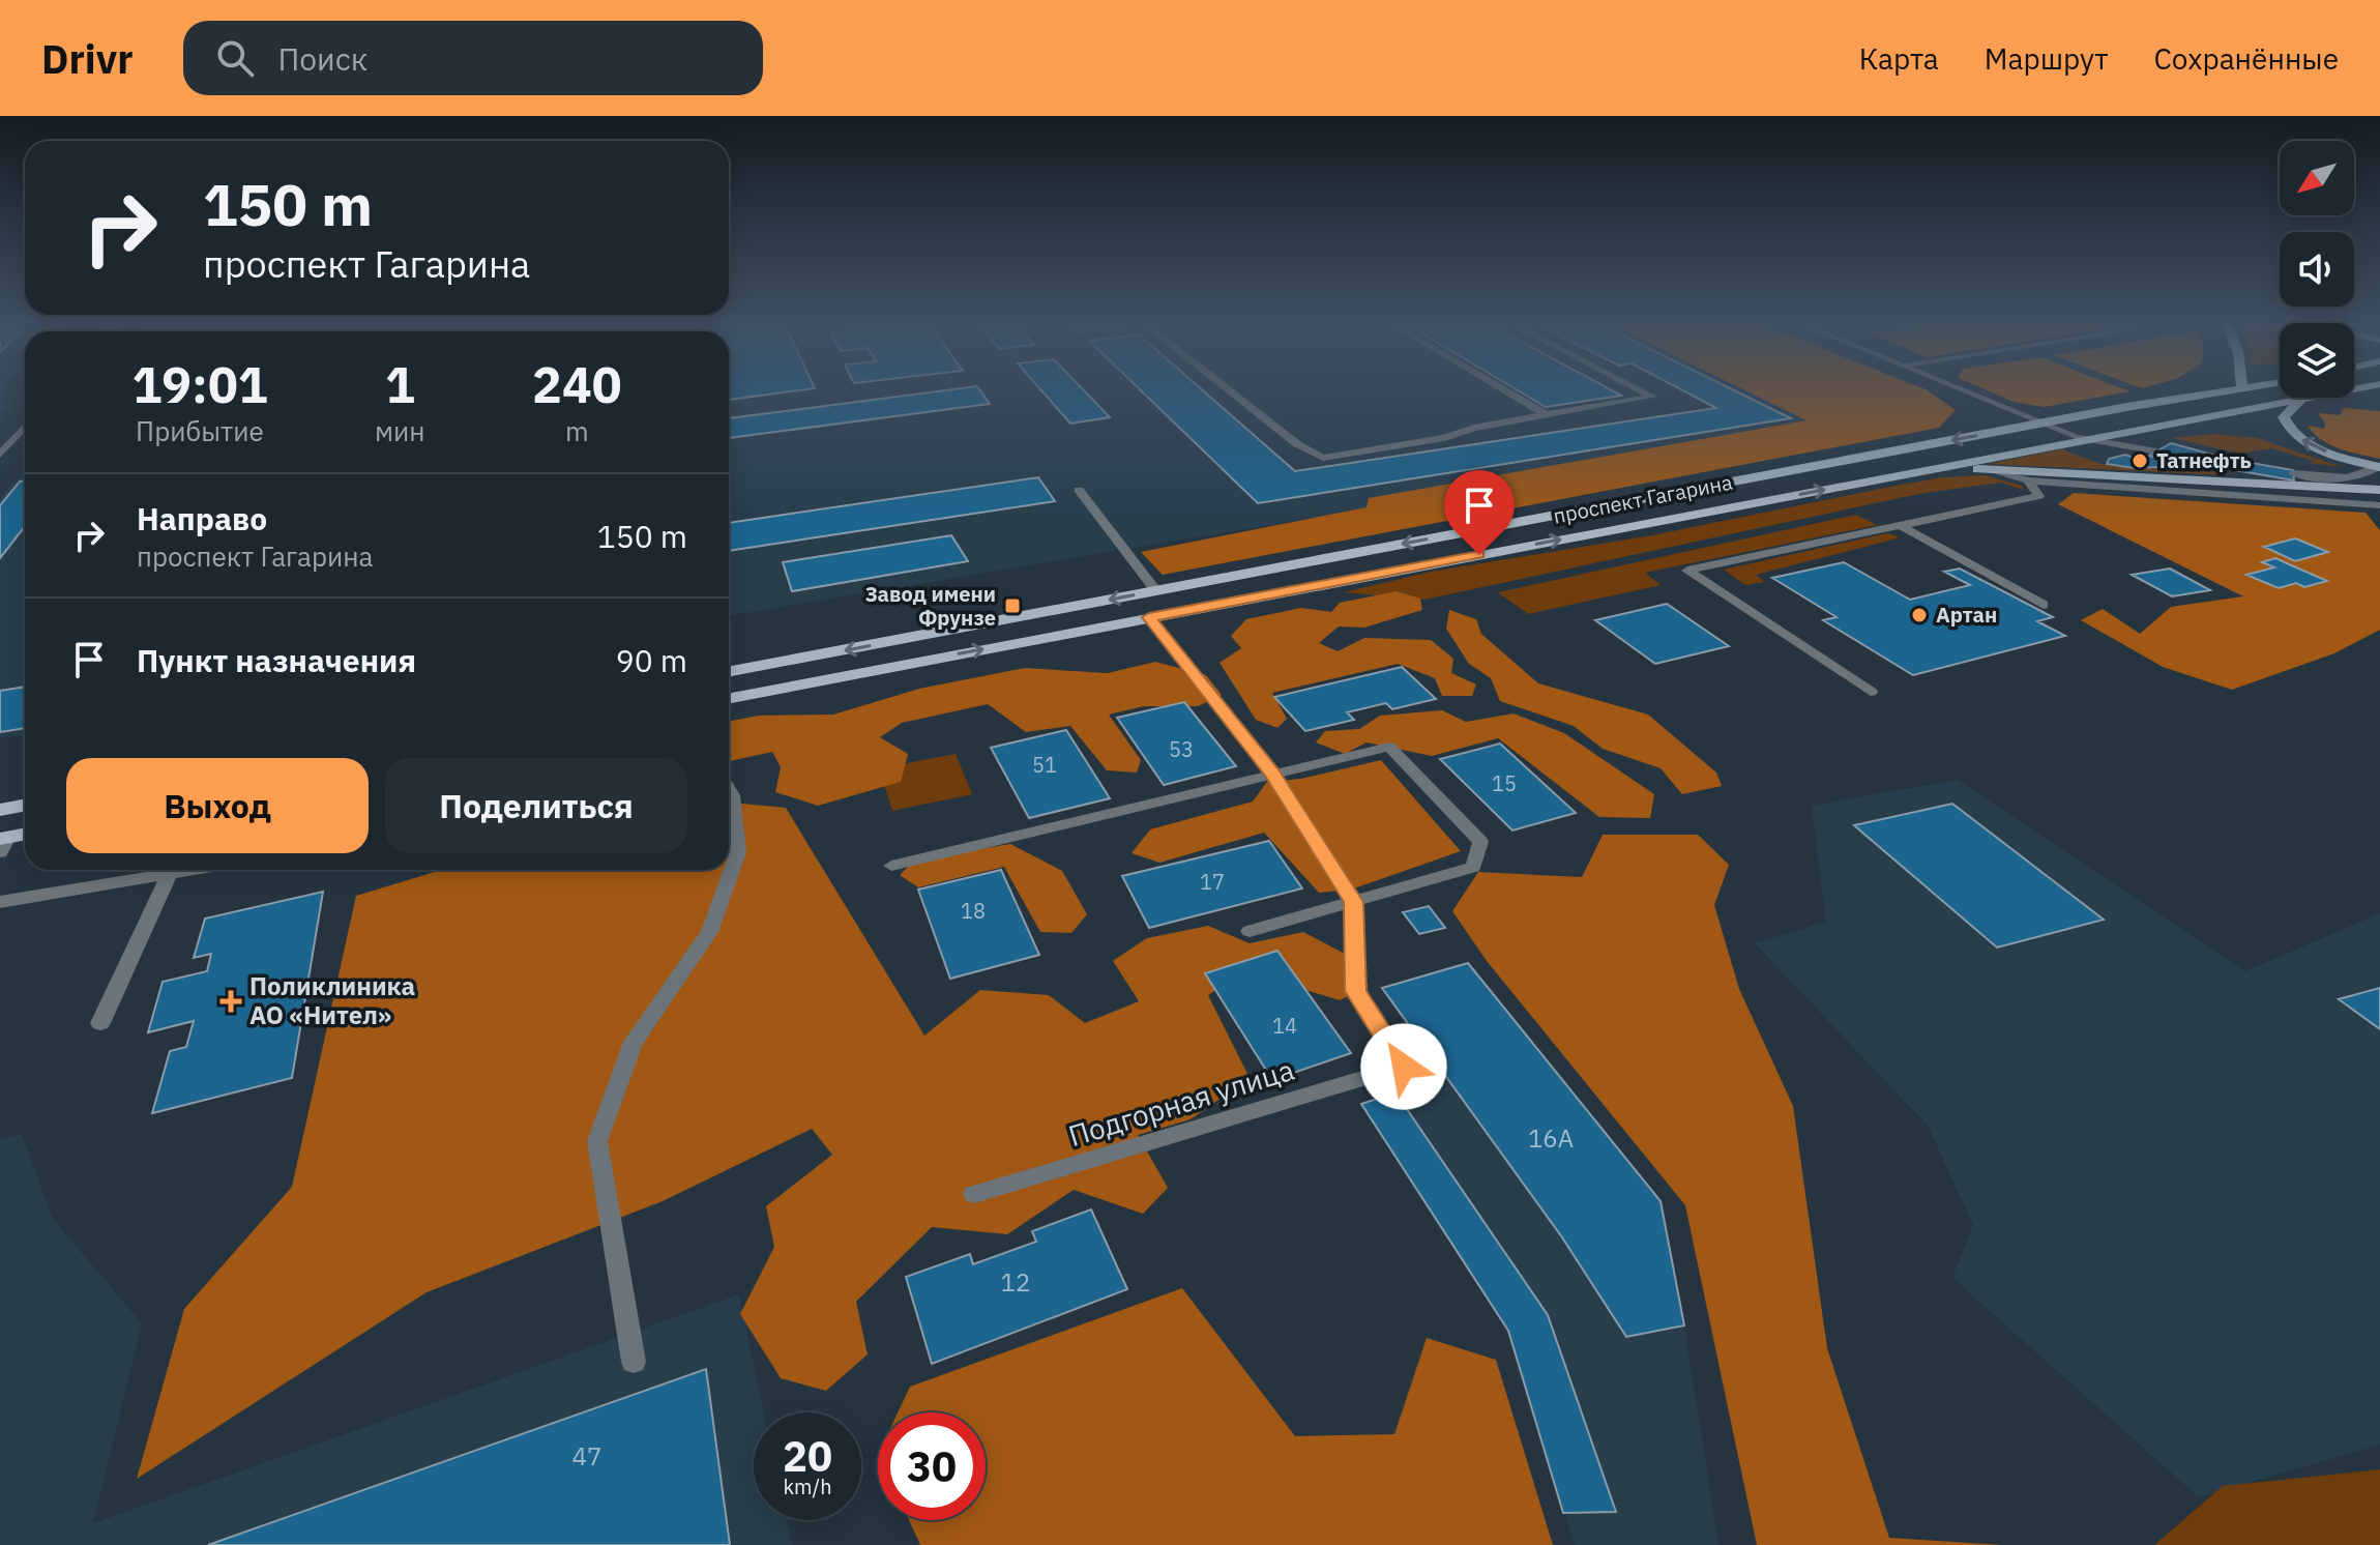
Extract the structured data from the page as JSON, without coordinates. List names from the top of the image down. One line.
{"streets":{"main road":["проспект Гагарина"],"street":["Подгорная улица"]},"places":{"other":["Татнефть","Артан"],"transit":["Завод имени Фрунзе"],"health":["Поликлиника АО «Нител»"]},"house_numbers":["53","51","15","17","18","14","16А","12","47"],"north":"bottom left","page":{"header":"Drivr","search":"Поиск","nav":["Карта","Маршрут","Сохранённые"],"turn":["150 m","проспект Гагарина"],"eta":["19:01","Прибытие","1","мин","240","m"],"list":[{"name":"Направо","note":"проспект Гагарина","value":"150 m"},{"name":"Пункт назначения","value":"90 m"}],"buttons":["Выход","Поделиться"],"speed":"20 km/h","limit":"30"}}
